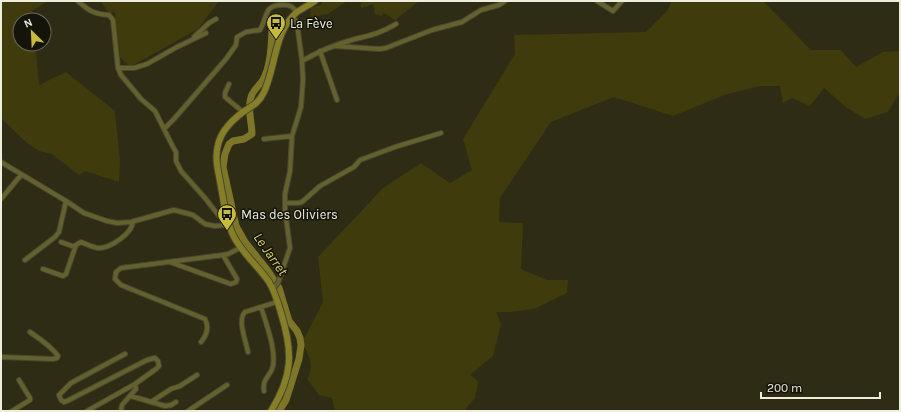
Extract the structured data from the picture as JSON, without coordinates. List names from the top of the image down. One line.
{"water":["Le Jarret"],"places":{"bus stop":["La Fève","Mas des Oliviers"]},"scale_bar":"200 m","north":"top left"}
